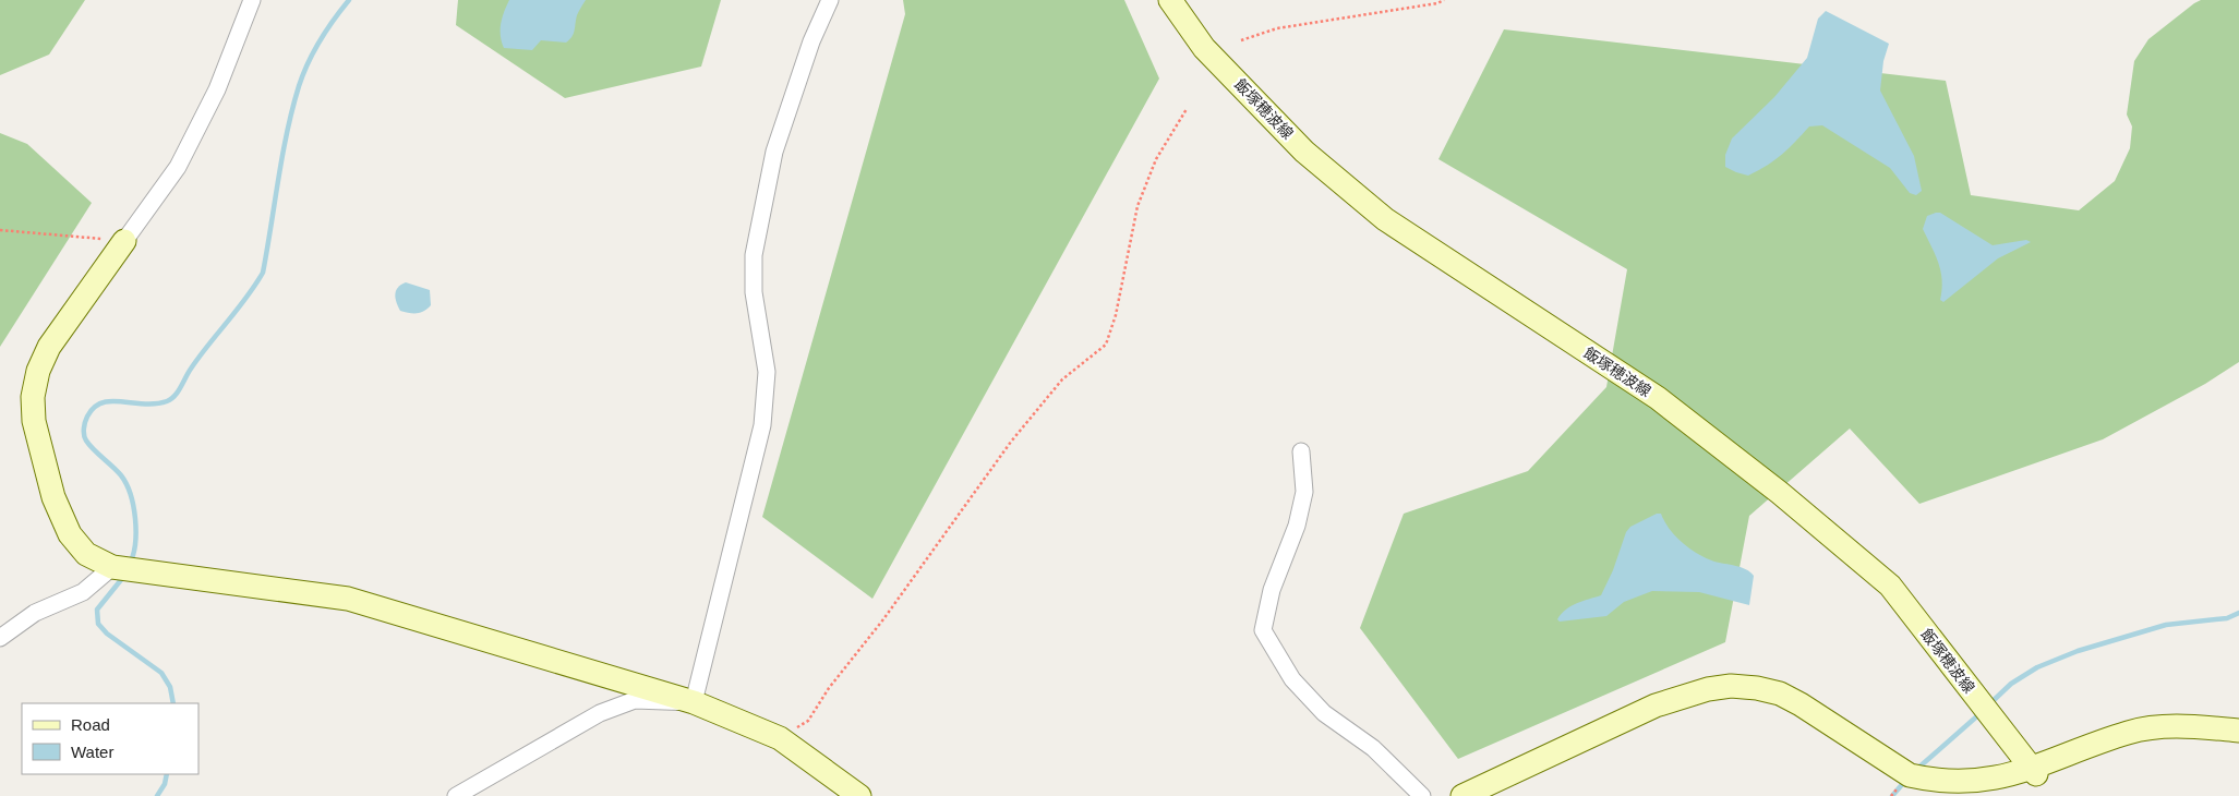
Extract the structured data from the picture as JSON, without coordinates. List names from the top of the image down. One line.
{"streets":{"street":["飯塚穂波線"]},"legend":["Road","Water"]}
